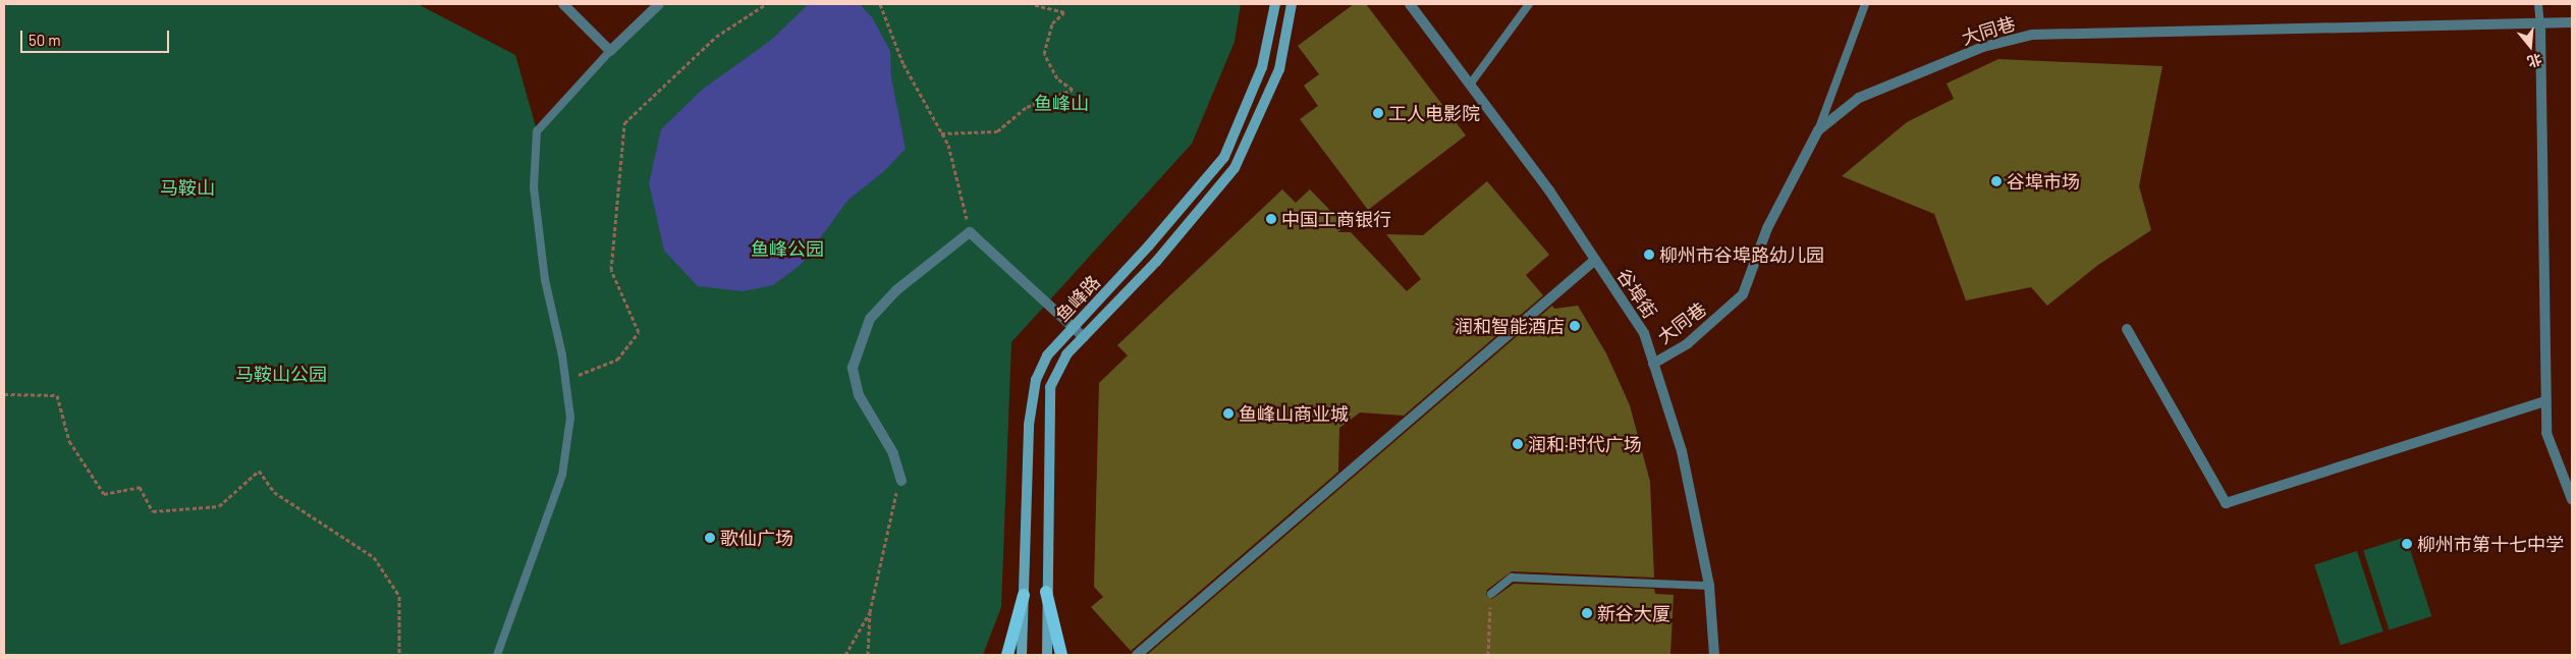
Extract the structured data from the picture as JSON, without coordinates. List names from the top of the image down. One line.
{"streets":{"main road":["鱼峰路"],"street":["大同巷","谷埠街"]},"crossings":[["大同巷","谷埠街"]],"parks":["鱼峰山","马鞍山","鱼峰公园","马鞍山公园"],"places":["工人电影院","谷埠市场","中国工商银行","柳州市谷埠路幼儿园","润和智能酒店","鱼峰山商业城","润和·时代广场","歌仙广场","柳州市第十七中学","新谷大厦"],"scale_bar":"50 m","north":"bottom"}
